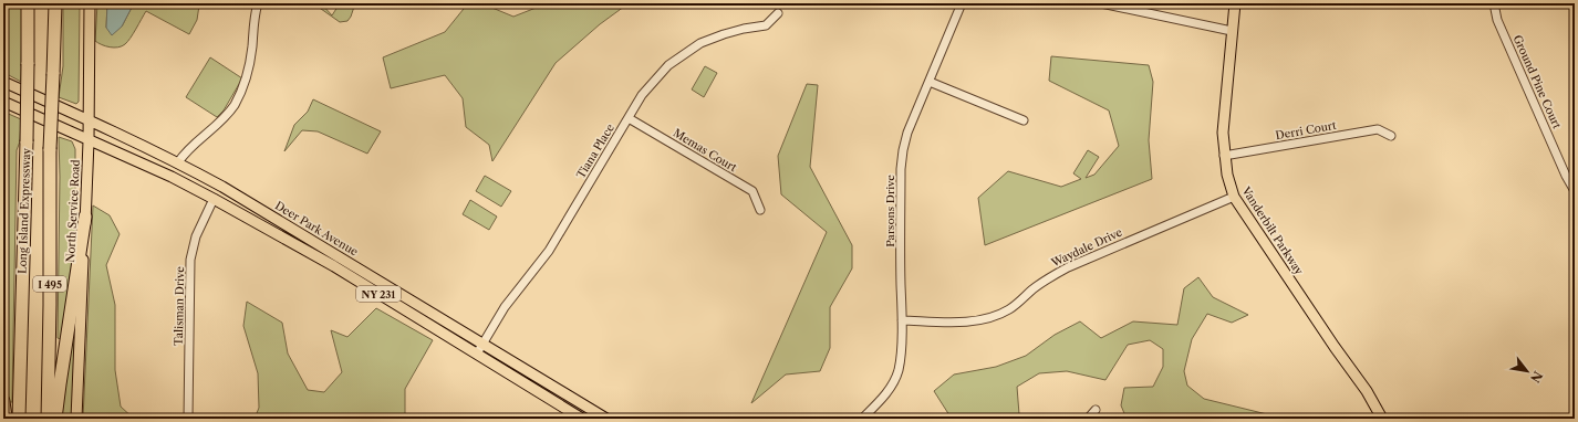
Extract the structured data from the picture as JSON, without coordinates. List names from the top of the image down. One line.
{"streets":{"highway":["Long Island Expressway","I 495"],"main road":["North Service Road","Deer Park Avenue","Vanderbilt Parkway","NY 231"],"street":["Ground Pine Court","Derri Court","Memas Court","Tiana Place","Parsons Drive","Waydale Drive","Talisman Drive"]},"crossings":[["Derri Court","Vanderbilt Parkway"],["Memas Court","Tiana Place"],["Tiana Place","Deer Park Avenue"],["Tiana Place","NY 231"],["North Service Road","Deer Park Avenue"],["North Service Road","NY 231"],["Parsons Drive","Waydale Drive"],["Vanderbilt Parkway","Waydale Drive"],["NY 231","Talisman Drive"]],"north":"bottom right"}
